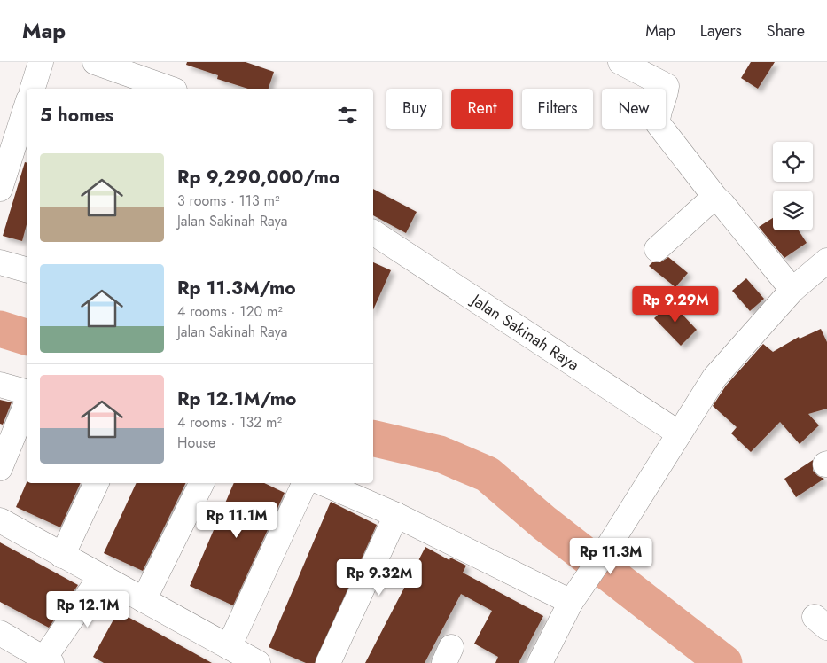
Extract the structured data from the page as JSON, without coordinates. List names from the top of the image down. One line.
{"streets":{"street":["Jalan Sakinah Raya"]},"page":{"header":"Map","nav":["Map","Layers","Share"],"chip":["Buy","Rent","Filters","New"],"heading":"5 homes","list":[{"name":"Rp 9,290,000/mo","note":"3 rooms · 113 m² · Jalan Sakinah Raya"},{"name":"Rp 11.3M/mo","note":"4 rooms · 120 m² · Jalan Sakinah Raya"},{"name":"Rp 12.1M/mo","note":"4 rooms · 132 m² · House"}],"price":["Rp 9.29M","Rp 11.1M","Rp 11.3M","Rp 9.32M","Rp 12.1M"]}}
